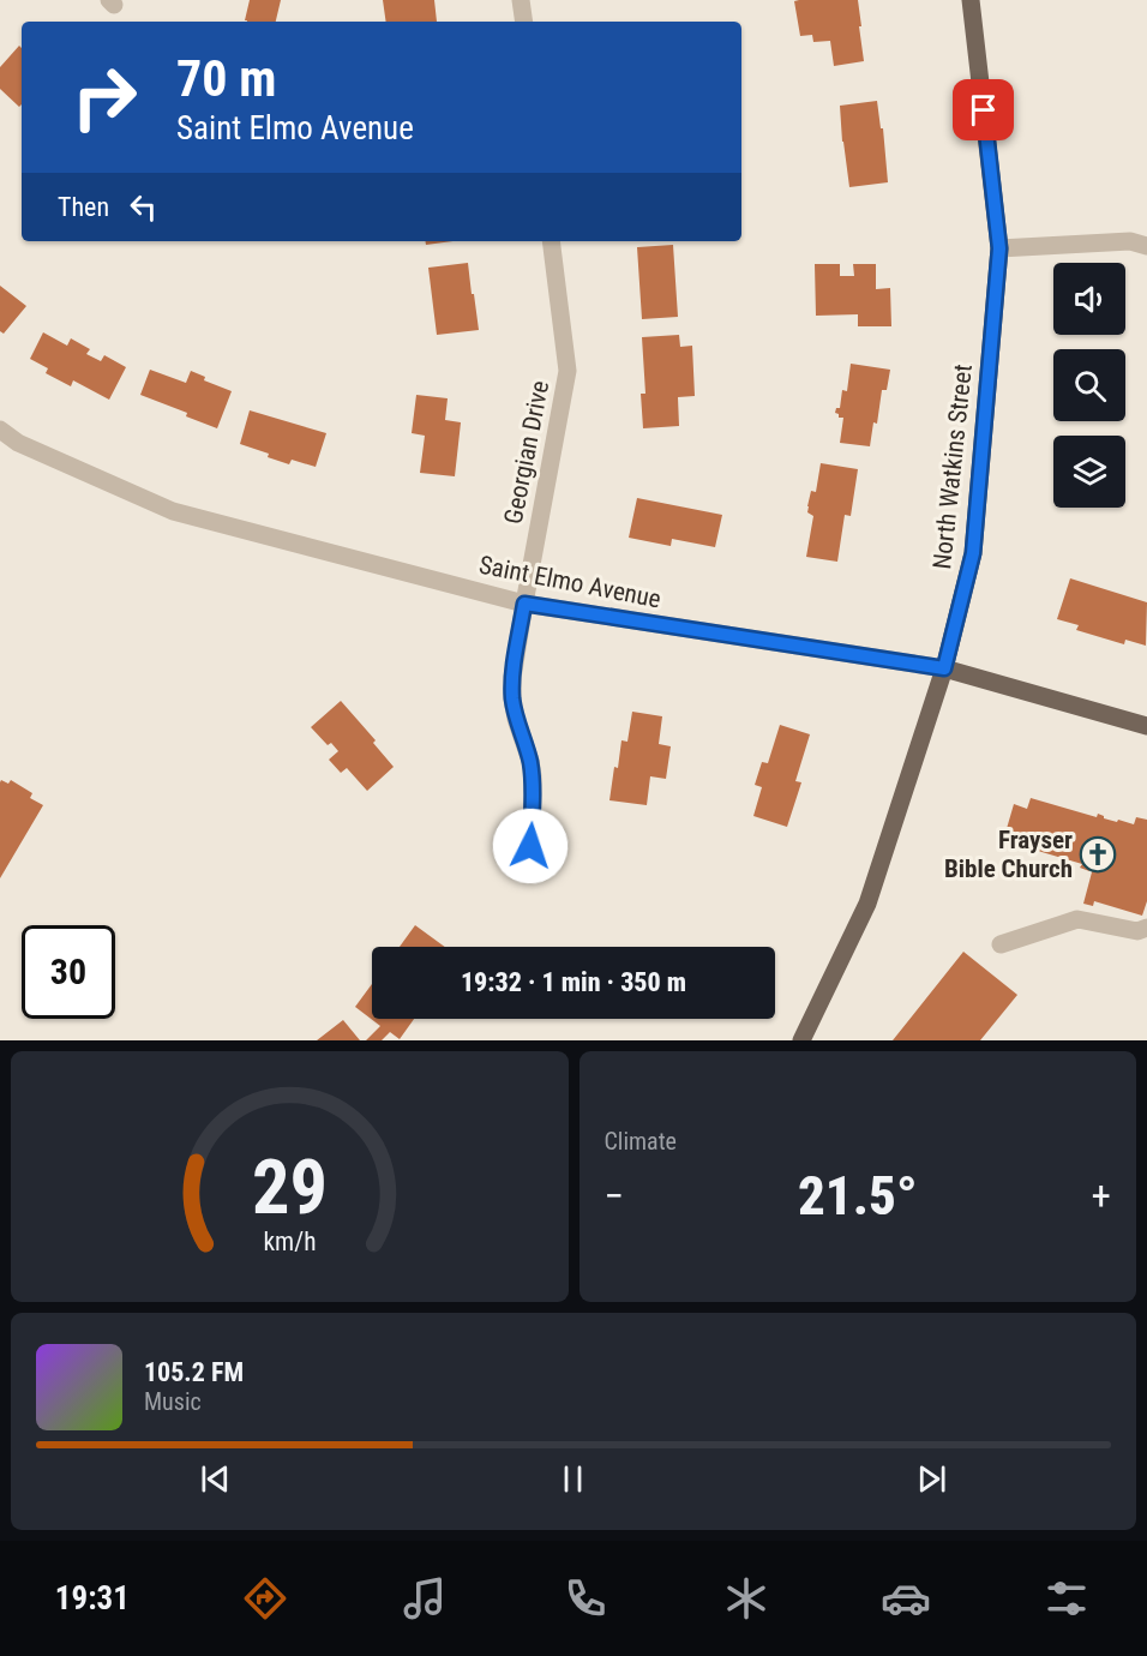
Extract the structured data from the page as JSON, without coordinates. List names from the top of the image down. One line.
{"streets":{"main road":["North Watkins Street","Saint Elmo Avenue"],"street":["Georgian Drive"]},"crossings":[["Georgian Drive","Saint Elmo Avenue"],["North Watkins Street","Saint Elmo Avenue"]],"places":{"church":["Frayser Bible Church"]},"page":{"turn":["70 m","Saint Elmo Avenue"],"then":"Then","limit":"30","trip":"19:32 · 1 min · 350 m","tile":"Climate","heat":["−","21.5°","+"],"song":["105.2 FM","Music"],"tabs":"19:31","gauge":["29","km/h"]}}
